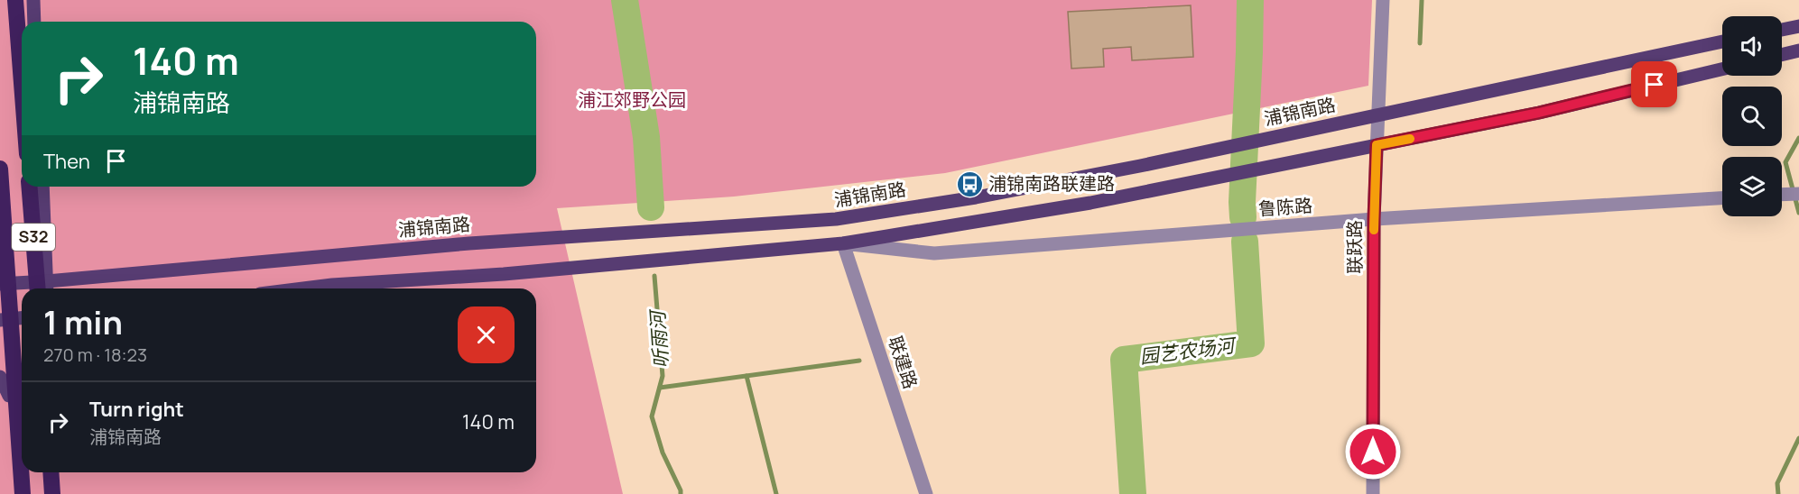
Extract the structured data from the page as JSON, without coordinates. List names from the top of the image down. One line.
{"streets":{"highway":["S32"],"main road":["浦锦南路"],"street":["鲁陈路","联跃路","联建路"]},"crossings":[["浦锦南路","联跃路"],["鲁陈路","联跃路"],["鲁陈路","联建路"]],"water":["听雨河","园艺农场河"],"parks":["浦江郊野公园"],"places":{"bus stop":["浦锦南路联建路"]},"page":{"turn":["140 m","浦锦南路"],"then":"Then","heading":["1 min","270 m · 18:23"],"list":[{"name":"Turn right","note":"浦锦南路","value":"140 m"}]}}
